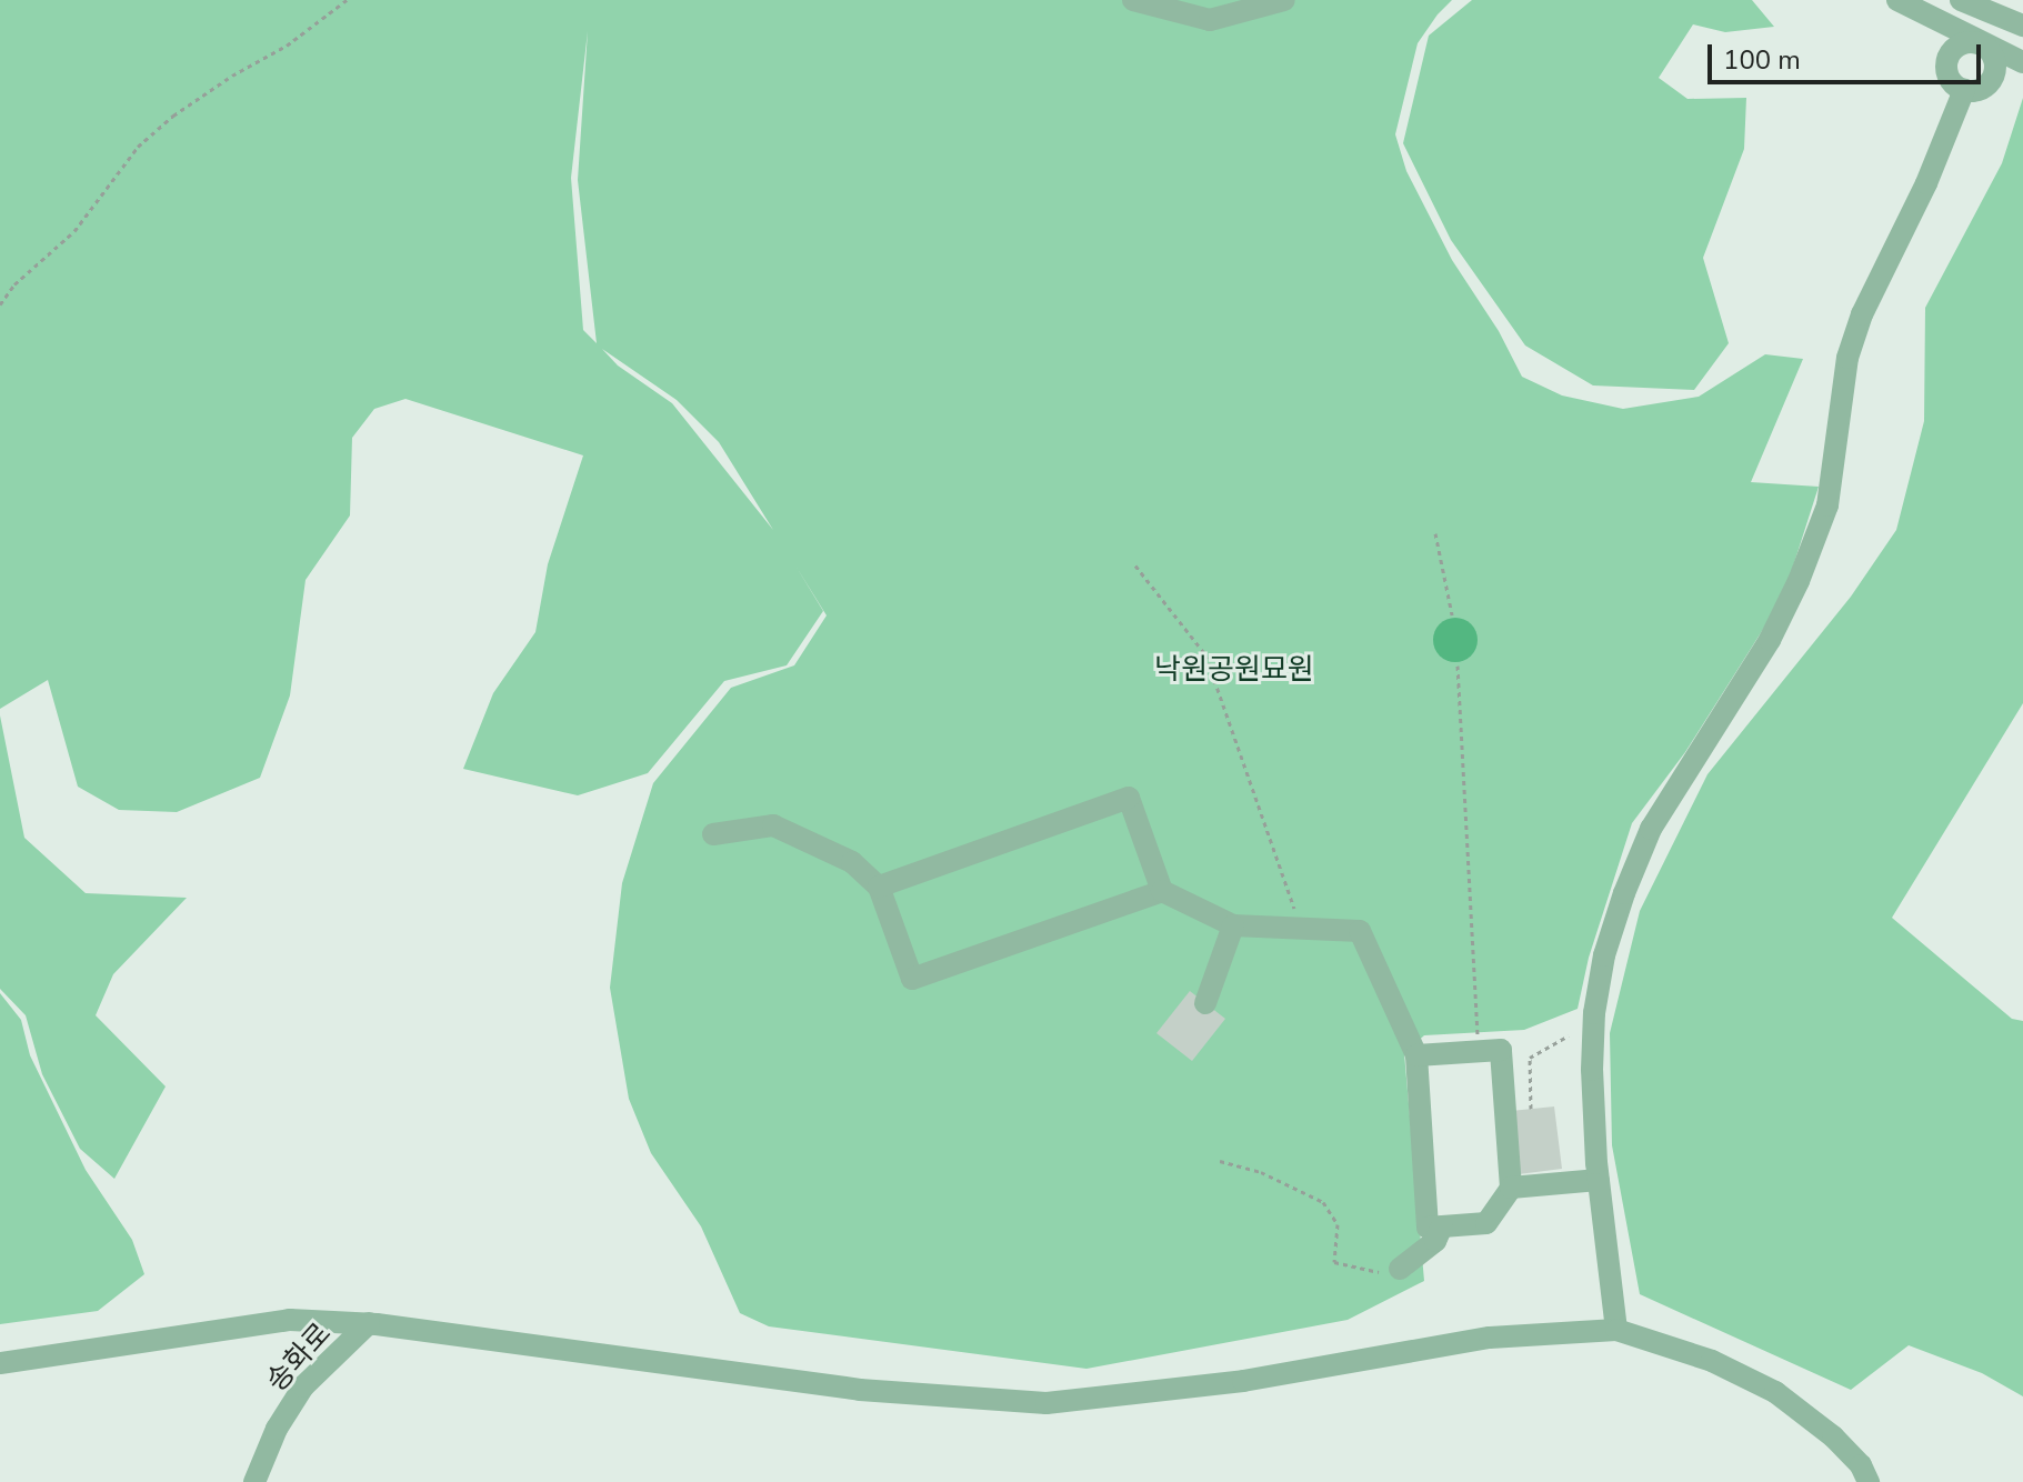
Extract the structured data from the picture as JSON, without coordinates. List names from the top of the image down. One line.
{"streets":{"street":["송화로"]},"parks":["낙원공원묘원"],"scale_bar":"100 m"}
